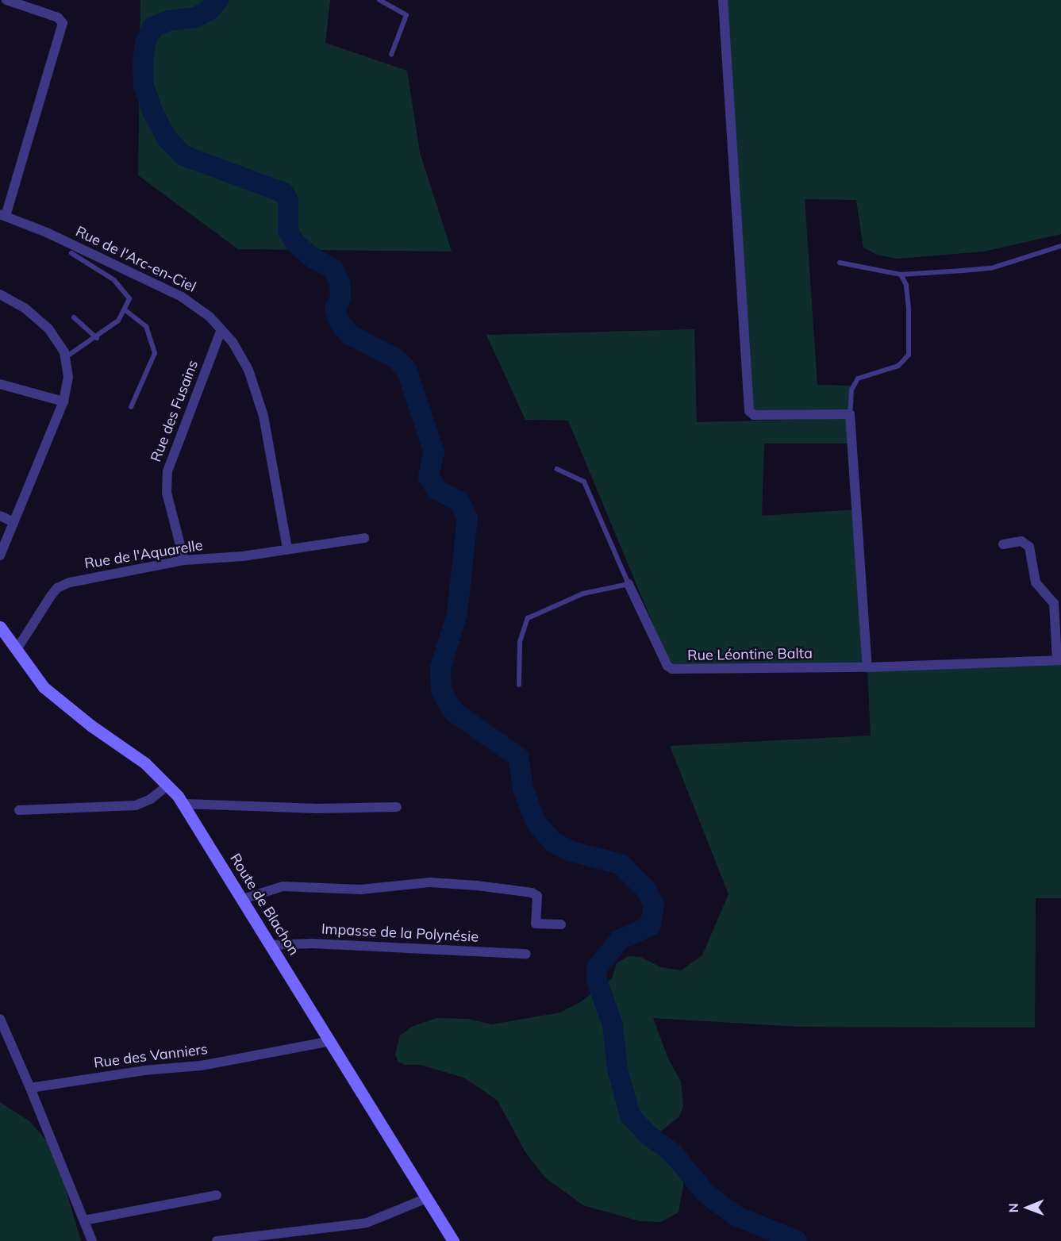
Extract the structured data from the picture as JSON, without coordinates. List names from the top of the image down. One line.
{"streets":{"street":["Rue de l'Arc-en-Ciel","Rue des Fusains","Rue de l'Aquarelle","Rue Léontine Balta","Route de Blachon","Impasse de la Polynésie","Rue des Vanniers"]},"crossings":[["Rue de l'Arc-en-Ciel","Rue des Fusains"],["Rue de l'Arc-en-Ciel","Rue de l'Aquarelle"],["Rue des Fusains","Rue de l'Aquarelle"],["Rue de l'Aquarelle","Route de Blachon"],["Route de Blachon","Impasse de la Polynésie"],["Route de Blachon","Rue des Vanniers"]],"north":"left"}
